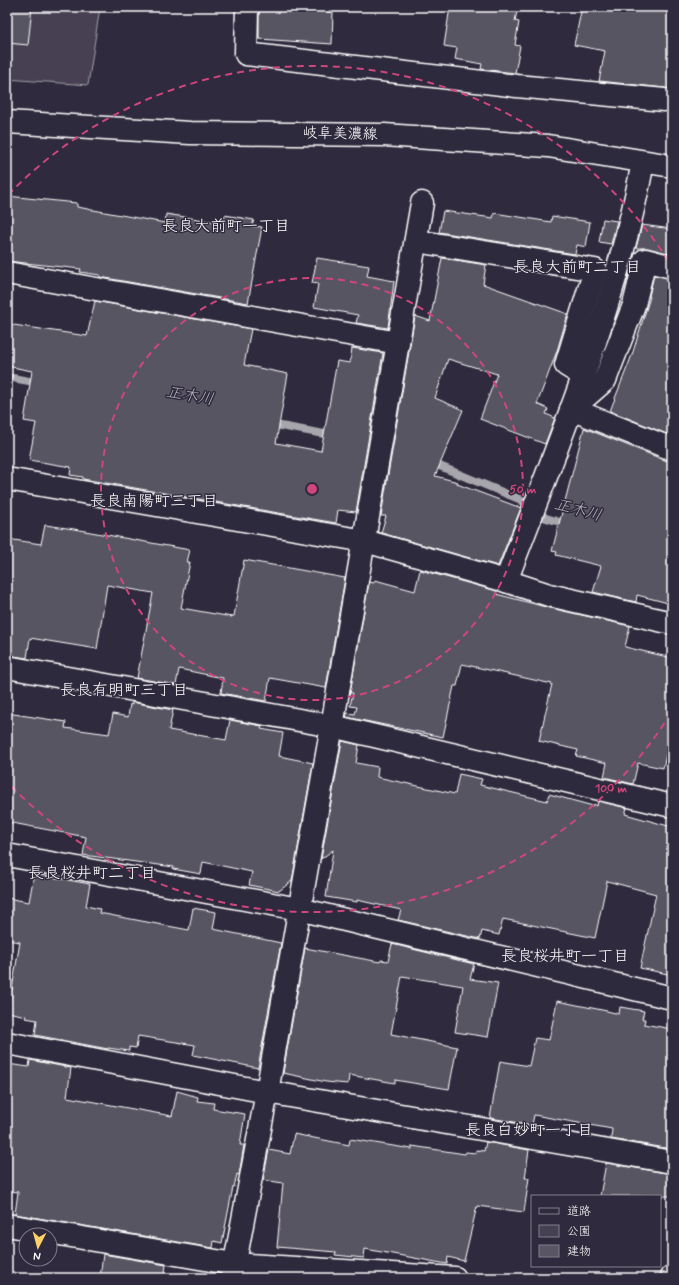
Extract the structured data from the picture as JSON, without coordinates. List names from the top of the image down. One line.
{"streets":{"street":["岐阜美濃線"]},"districts":["長良大前町一丁目","長良大前町二丁目","長良南陽町三丁目","長良有明町三丁目","長良桜井町二丁目","長良桜井町一丁目","長良白妙町一丁目"],"water":["正木川"],"legend":["道路","公園","建物"],"north":"bottom","rings":["50 m","100 m"]}
